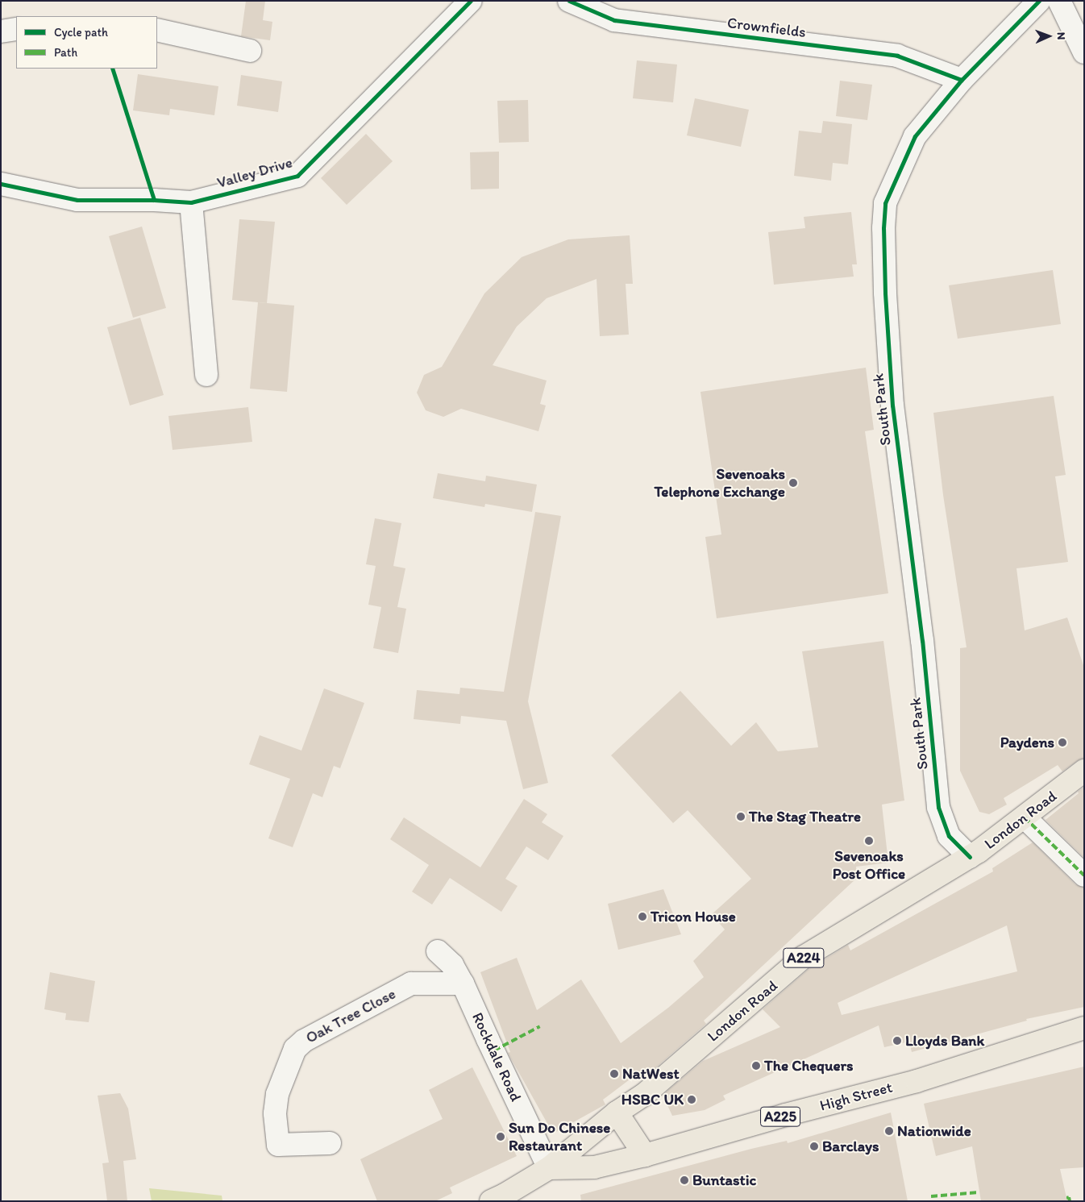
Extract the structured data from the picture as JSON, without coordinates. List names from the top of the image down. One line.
{"streets":{"main road":["London Road","A224","High Street","A225"],"street":["Crownfields","Valley Drive","South Park","Oak Tree Close","Rockdale Road"]},"crossings":[["Crownfields","South Park"],["South Park","London Road"],["London Road","Rockdale Road"],["London Road","High Street"],["Oak Tree Close","Rockdale Road"],["Rockdale Road","High Street"]],"places":["Sevenoaks Telephone Exchange","Paydens","The Stag Theatre","Sevenoaks Post Office","Tricon House","Lloyds Bank","The Chequers","NatWest","HSBC UK","Nationwide","Sun Do Chinese Restaurant","Barclays","Buntastic"],"legend":["Cycle path","Path"],"north":"right"}
